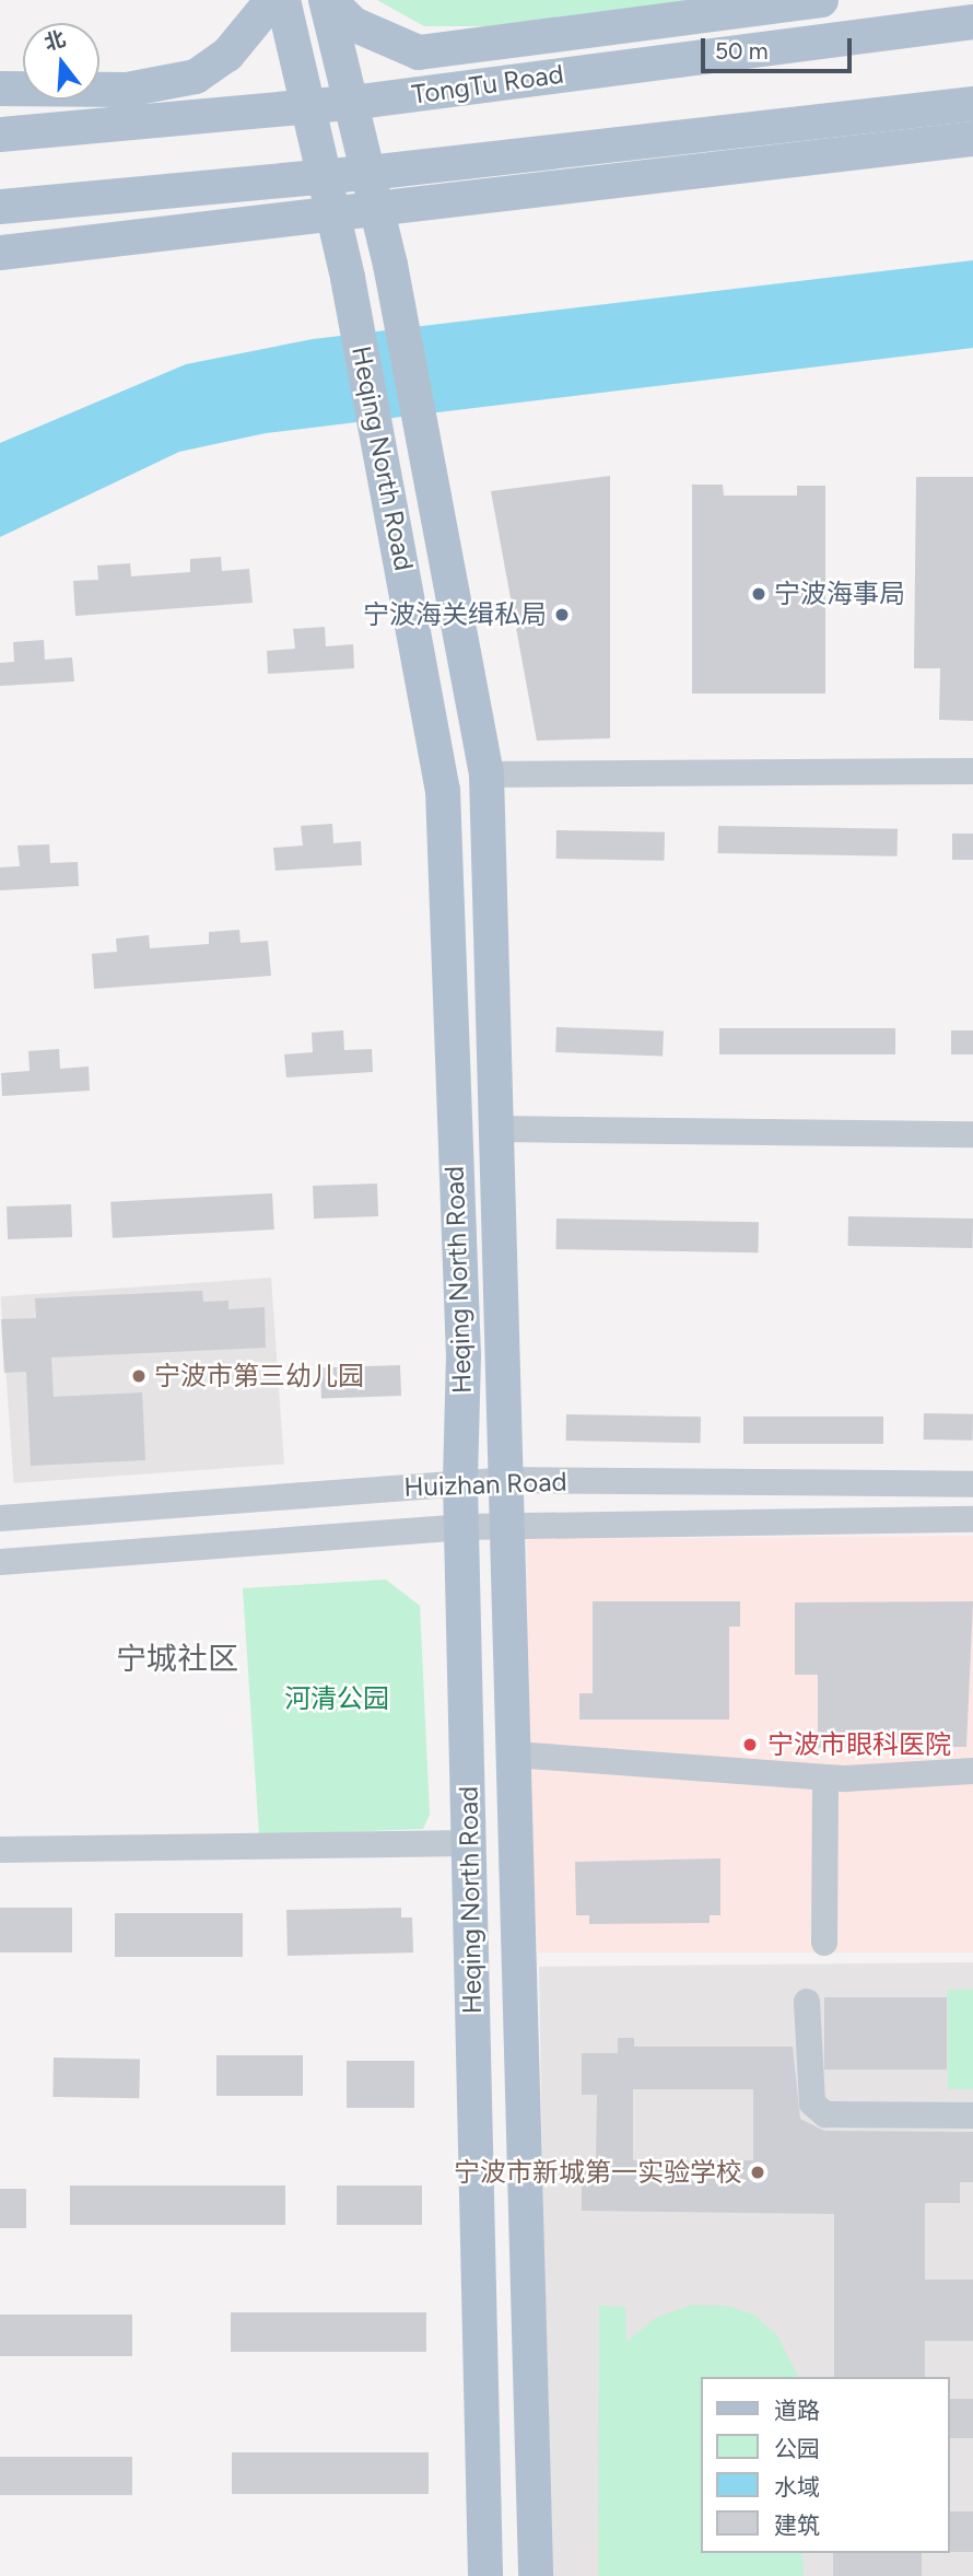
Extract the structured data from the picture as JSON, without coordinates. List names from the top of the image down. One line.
{"streets":{"main road":["TongTu Road","Heqing North Road"],"street":["Huizhan Road"]},"crossings":[["TongTu Road","Heqing North Road"],["Heqing North Road","Huizhan Road"]],"districts":["宁城社区"],"parks":["河清公园"],"places":["宁波海事局","宁波海关缉私局","宁波市第三幼儿园","宁波市眼科医院","宁波市新城第一实验学校"],"legend":["道路","公园","水域","建筑"],"scale_bar":"50 m","north":"top"}
